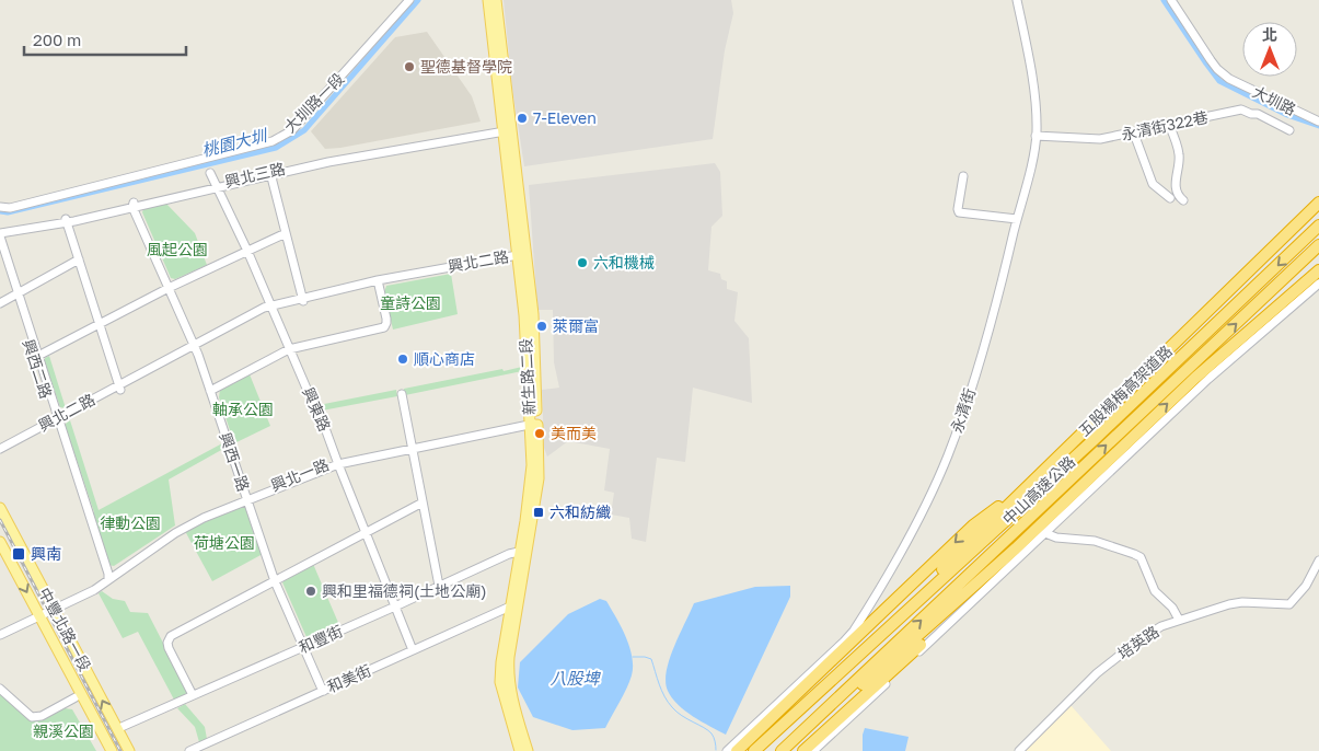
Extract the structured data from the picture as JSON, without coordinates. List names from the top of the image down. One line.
{"streets":{"highway":["五股楊梅高架道路","中山高速公路"],"main road":["新生路二段","中豐北路一段"],"street":["大圳路","大圳路一段","永清街322巷","興北三路","興北二路","興西二路","興東路","永清街","興西一路","和豐街","培英路","和美街"]},"crossings":[["永清街322巷","永清街"],["興北三路","新生路二段"],["興北三路","興東路"],["興北二路","興西二路"],["興北二路","新生路二段"],["興北二路","興東路"],["新生路二段","和豐街"],["新生路二段","和美街"],["五股楊梅高架道路","中山高速公路"],["興東路","和豐街"],["興東路","和美街"],["興西一路","和豐街"],["興西一路","和美街"]],"water":["桃園大圳","八股埤"],"parks":["風起公園","童詩公園","軸承公園","律動公園","荷塘公園","親溪公園"],"places":{"other":["聖德基督學院","7-Eleven","六和機械","萊爾富","順心商店","美而美","興和里福德祠(土地公廟)"],"transit":["六和紡織","興南"]},"scale_bar":"200 m","north":"top"}
